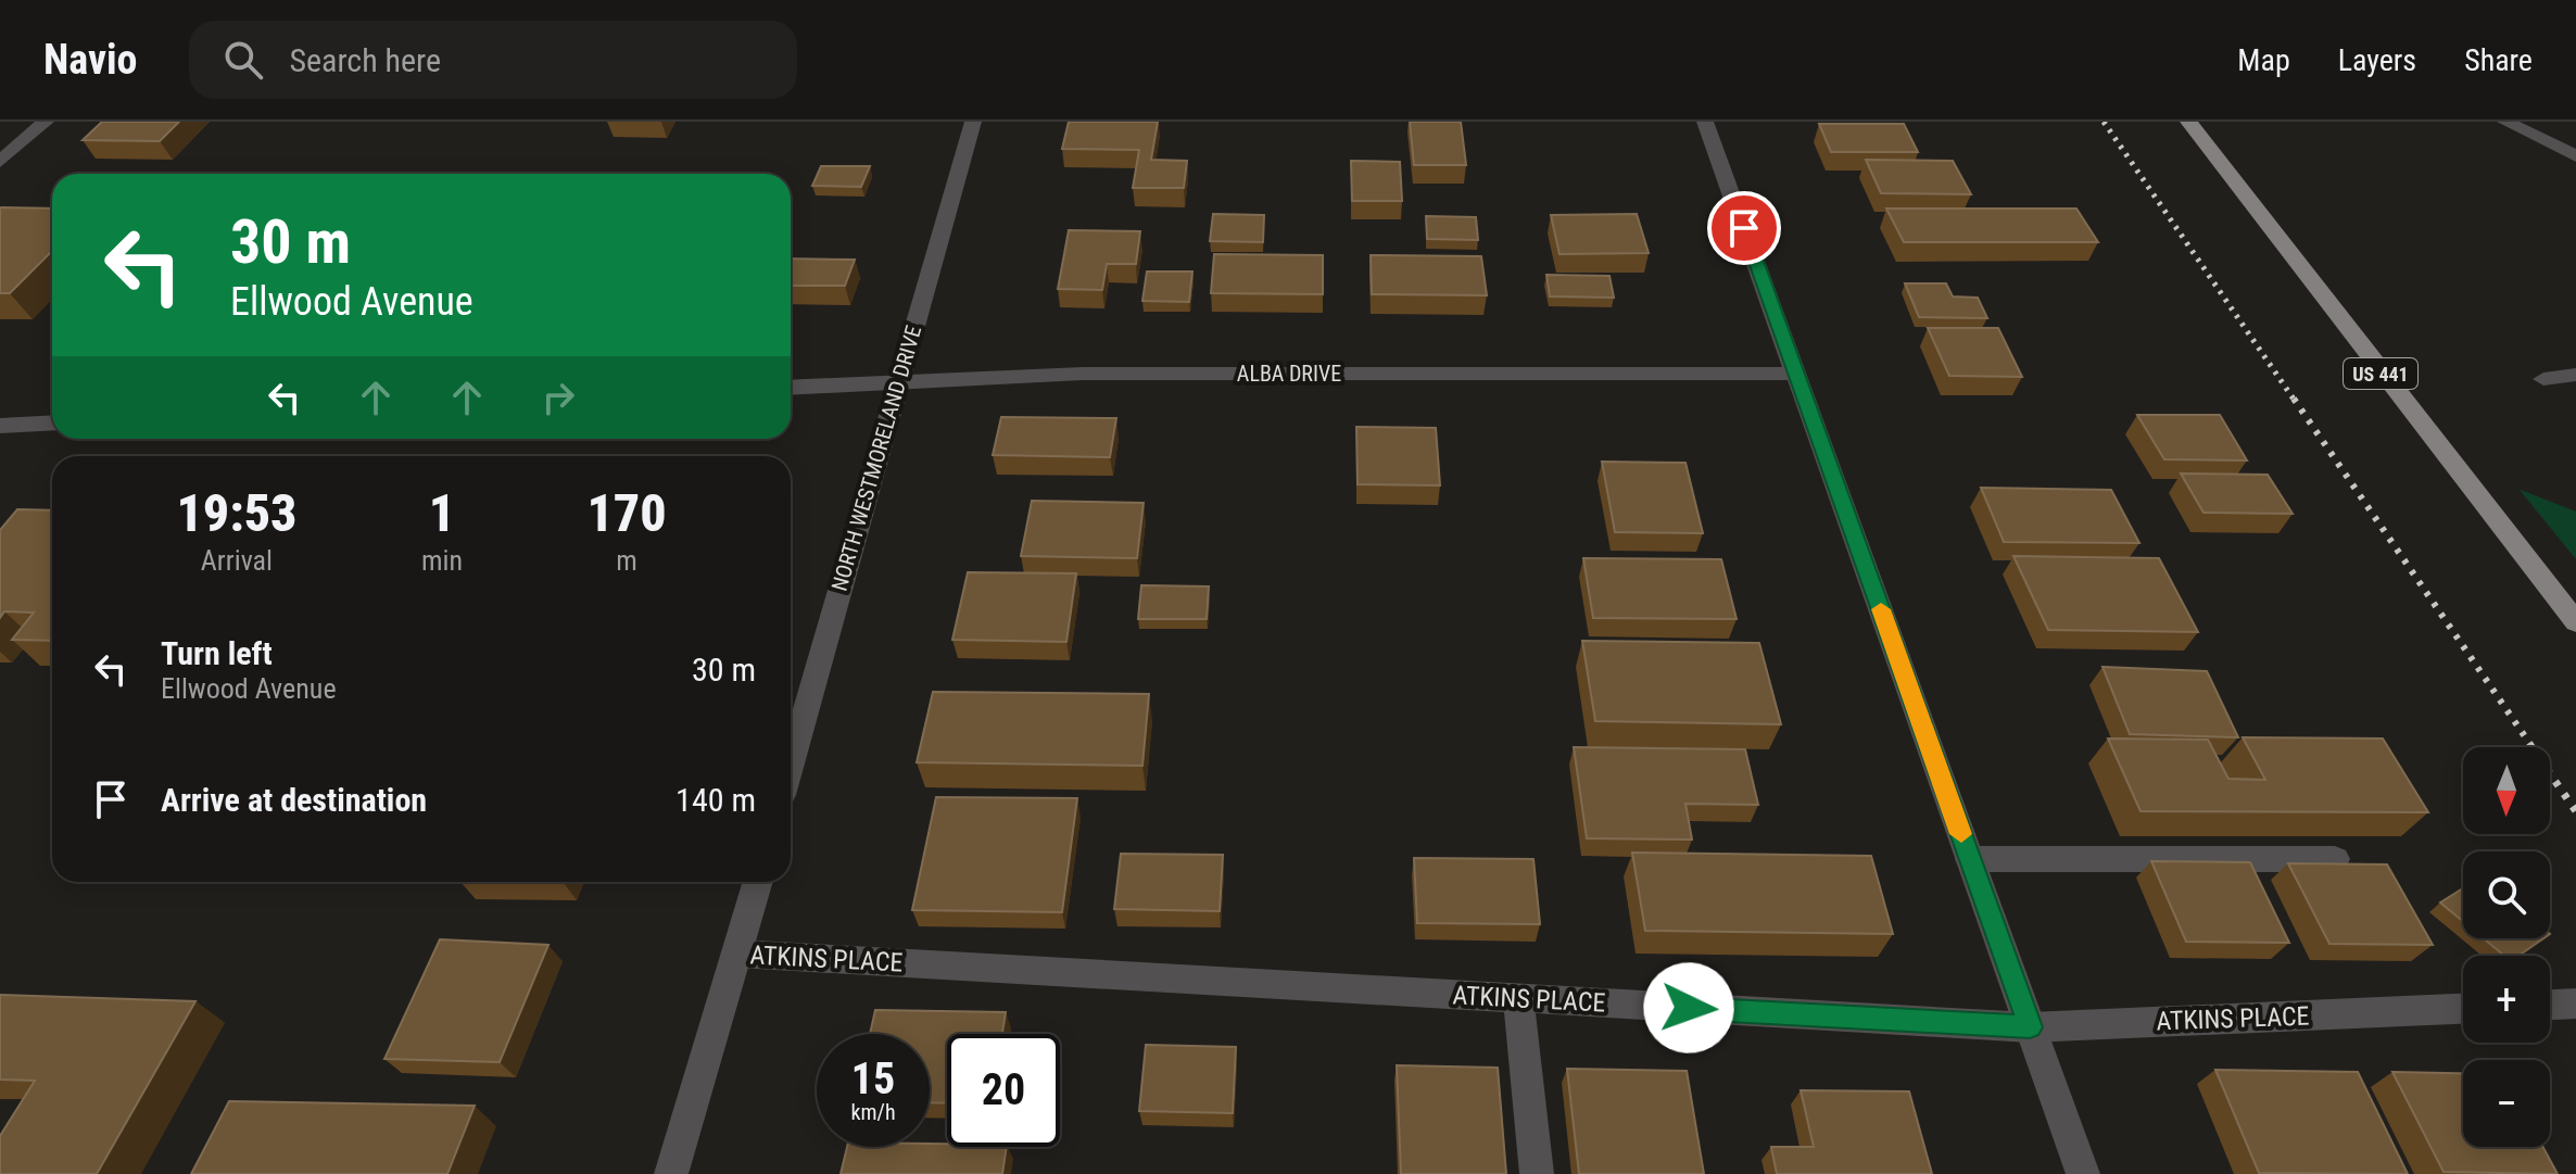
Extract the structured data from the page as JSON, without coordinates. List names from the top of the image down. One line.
{"streets":{"main road":["US 441"],"street":["ALBA DRIVE","NORTH WESTMORELAND DRIVE","ATKINS PLACE"]},"crossings":[["ALBA DRIVE","NORTH WESTMORELAND DRIVE"]],"north":"bottom","page":{"header":"Navio","search":"Search here","nav":["Map","Layers","Share"],"turn":["30 m","Ellwood Avenue"],"eta":["19:53","Arrival","1","min","170","m"],"list":[{"name":"Turn left","note":"Ellwood Avenue","value":"30 m"},{"name":"Arrive at destination","value":"140 m"}],"map_buttons":["+","−"],"speed":"15 km/h","limit":"20"}}
